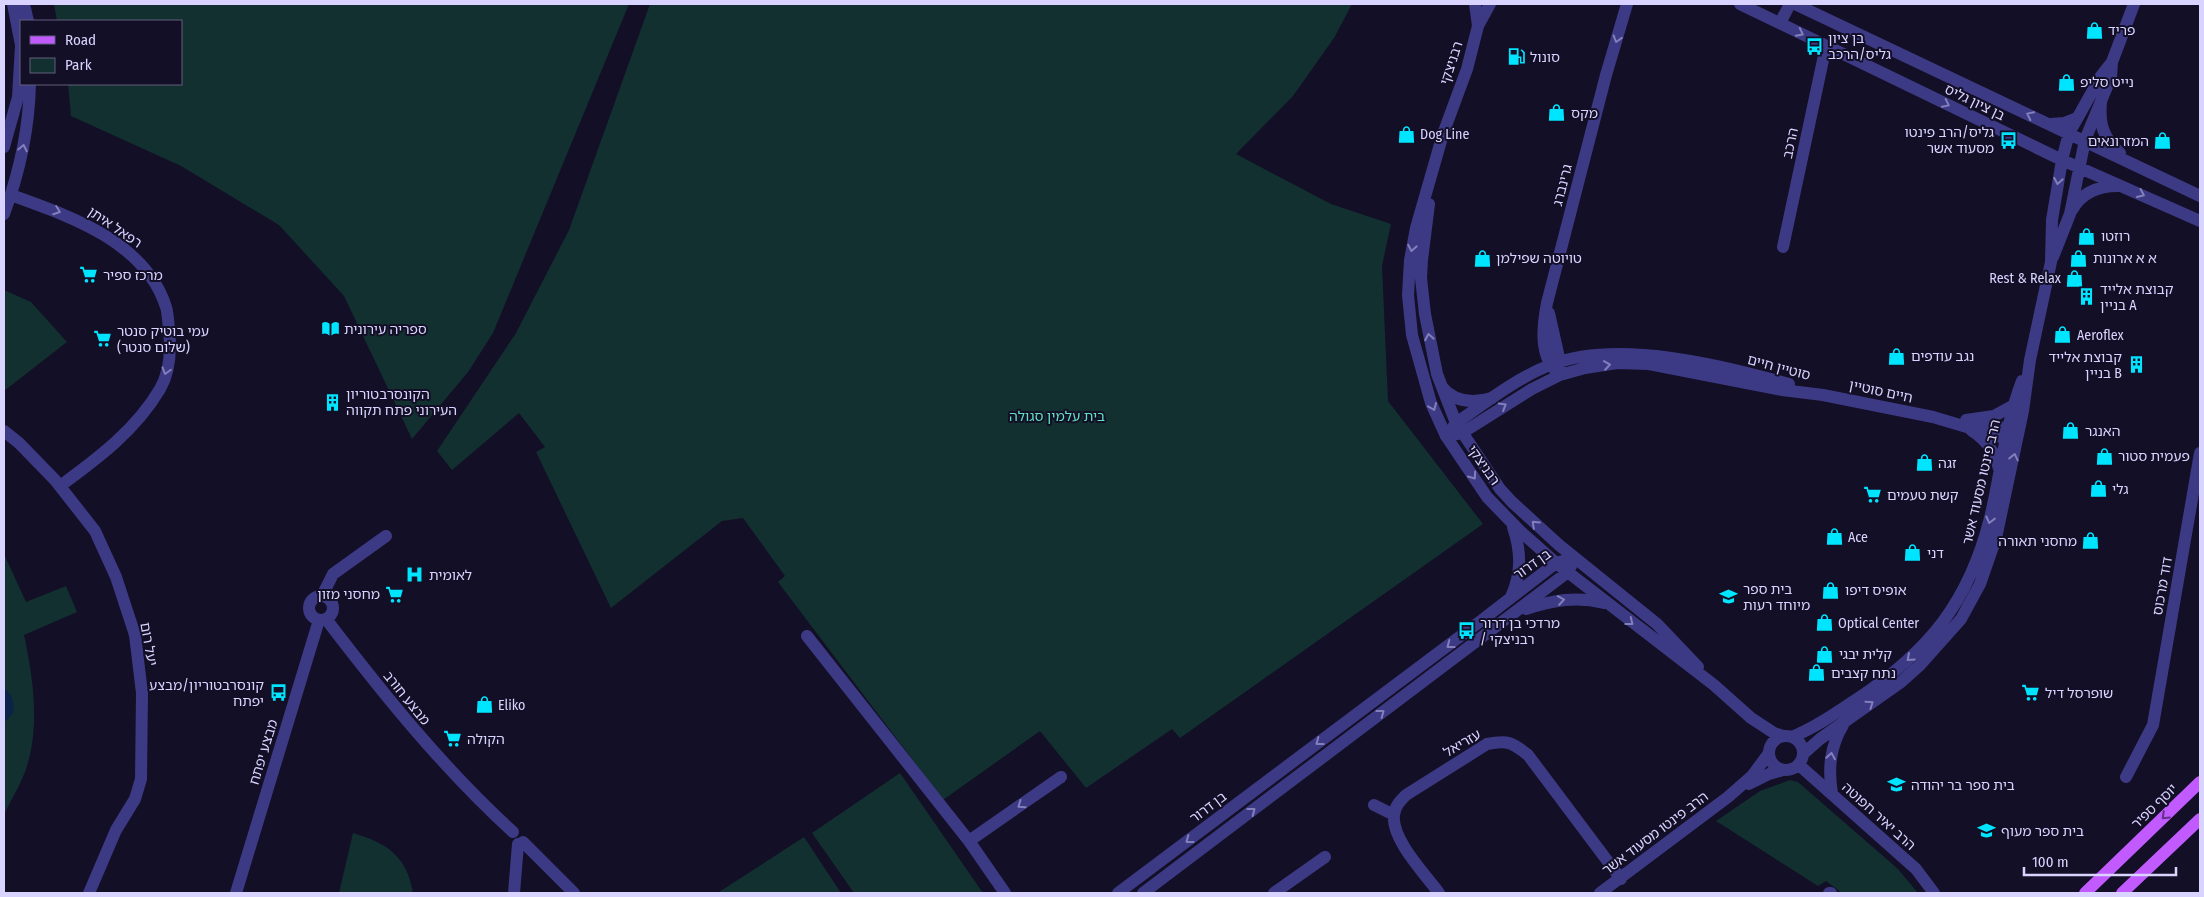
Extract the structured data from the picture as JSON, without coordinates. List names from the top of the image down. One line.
{"streets":{"main road":["יוסף ספיר"],"street":["רבניצקי","בן ציון גליס","הרכב","גרינברג","רפאל איתן","סוטיין חיים","חיים סוטיין","הרב פינטו מסעוד אשר","בן דרור","דוד מרכוס","יעל רום","מבצע חורב","עזריאל","מבצע יפתח","הרב יאיר חפוטה"]},"crossings":[["רבניצקי","סוטיין חיים"],["רבניצקי","הרב פינטו מסעוד אשר"],["רבניצקי","בן דרור"],["רבניצקי","הרב יאיר חפוטה"],["בן ציון גליס","הרכב"],["בן ציון גליס","הרב פינטו מסעוד אשר"],["גרינברג","סוטיין חיים"],["רפאל איתן","יעל רום"],["סוטיין חיים","חיים סוטיין"],["הרב פינטו מסעוד אשר","עזריאל"],["הרב פינטו מסעוד אשר","הרב יאיר חפוטה"],["מבצע חורב","מבצע יפתח"]],"one_way":["גרינברג"],"parks":["בית עלמין סגולה"],"places":{"shop":["פריד","נייט סליפ","מקס","Dog Line","המזרונאים","רוזטו","טויוטה שפילמן","א א ארונות","Rest & Relax","Aeroflex","נגב עודפים","האנגר","פעמית סטור","זגה","גלי","Ace","מחסני תאורה","דני","אופיס דיפו","Optical Center","קלית יבגי","נתח קצבים","Eliko"],"bus stop":["בן ציון גליס/הרכב","גליס/הרב פינטו מסעוד אשר","מרדכי בן דרור / רבניצקי","קונסרבטוריון/מבצע יפתח"],"fuel station":["סונול"],"supermarket":["מרכז ספיר","עמי בוטיק סנטר (שלום סנטר)","קשת טעמים","מחסני מזון","שופרסל דיל","הקולה"],"building":["קבוצת אלייד בניין A","קבוצת אלייד בניין B","הקונסרבטוריון העירוני פתח תקווה"],"library":["ספריה עירונית"],"hospital":["לאומית"],"school or university":["בית ספר מיוחד רעות","בית ספר בר יהודה","בית ספר מעוף"]},"legend":["Road","Park"],"scale_bar":"100 m"}
